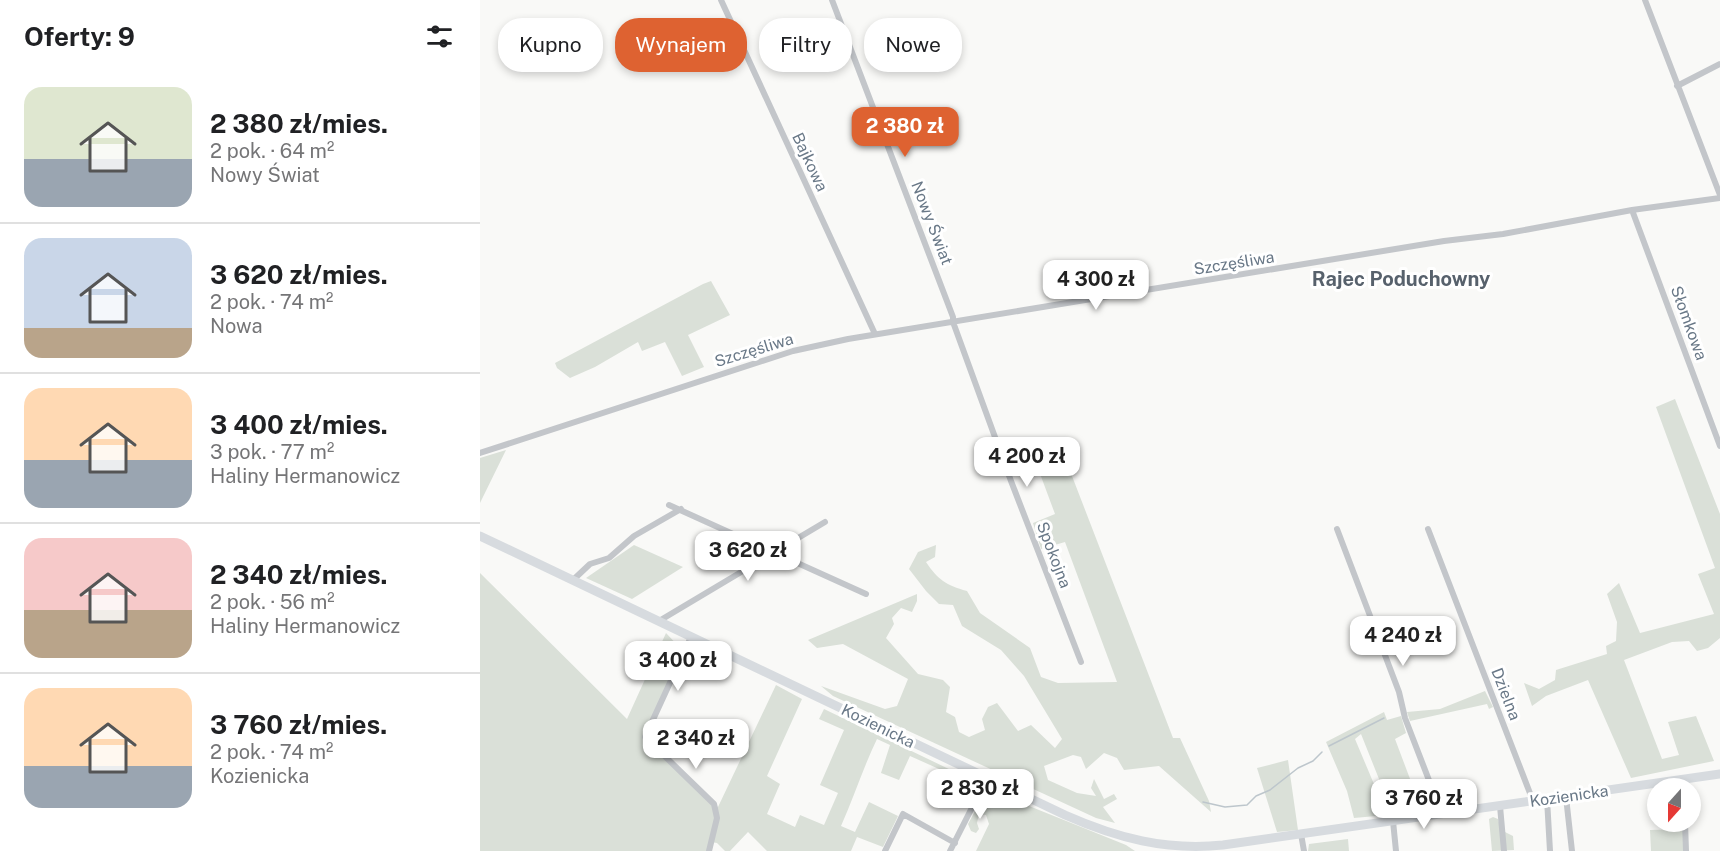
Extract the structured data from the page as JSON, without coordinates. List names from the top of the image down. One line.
{"streets":{"main road":["Kozienicka"],"street":["Bajkowa","Nowy Świat","Szczęśliwa","Słomkowa","Spokojna","Dzielna"]},"crossings":[["Bajkowa","Szczęśliwa"],["Nowy Świat","Szczęśliwa"],["Nowy Świat","Spokojna"],["Szczęśliwa","Słomkowa"],["Szczęśliwa","Spokojna"],["Dzielna","Kozienicka"]],"districts":["Rajec Poduchowny"],"north":"bottom","page":{"heading":"Oferty: 9","chip":["Kupno","Wynajem","Filtry","Nowe"],"list":[{"name":"2 380 zł/mies.","note":"2 pok. · 64 m² · Nowy Świat"},{"name":"3 620 zł/mies.","note":"2 pok. · 74 m² · Nowa"},{"name":"3 400 zł/mies.","note":"3 pok. · 77 m² · Haliny Hermanowicz"},{"name":"2 340 zł/mies.","note":"2 pok. · 56 m² · Haliny Hermanowicz"},{"name":"3 760 zł/mies.","note":"2 pok. · 74 m² · Kozienicka"}],"price":["2 380 zł","4 300 zł","4 200 zł","3 620 zł","4 240 zł","3 400 zł","2 340 zł","2 830 zł","3 760 zł"]}}
